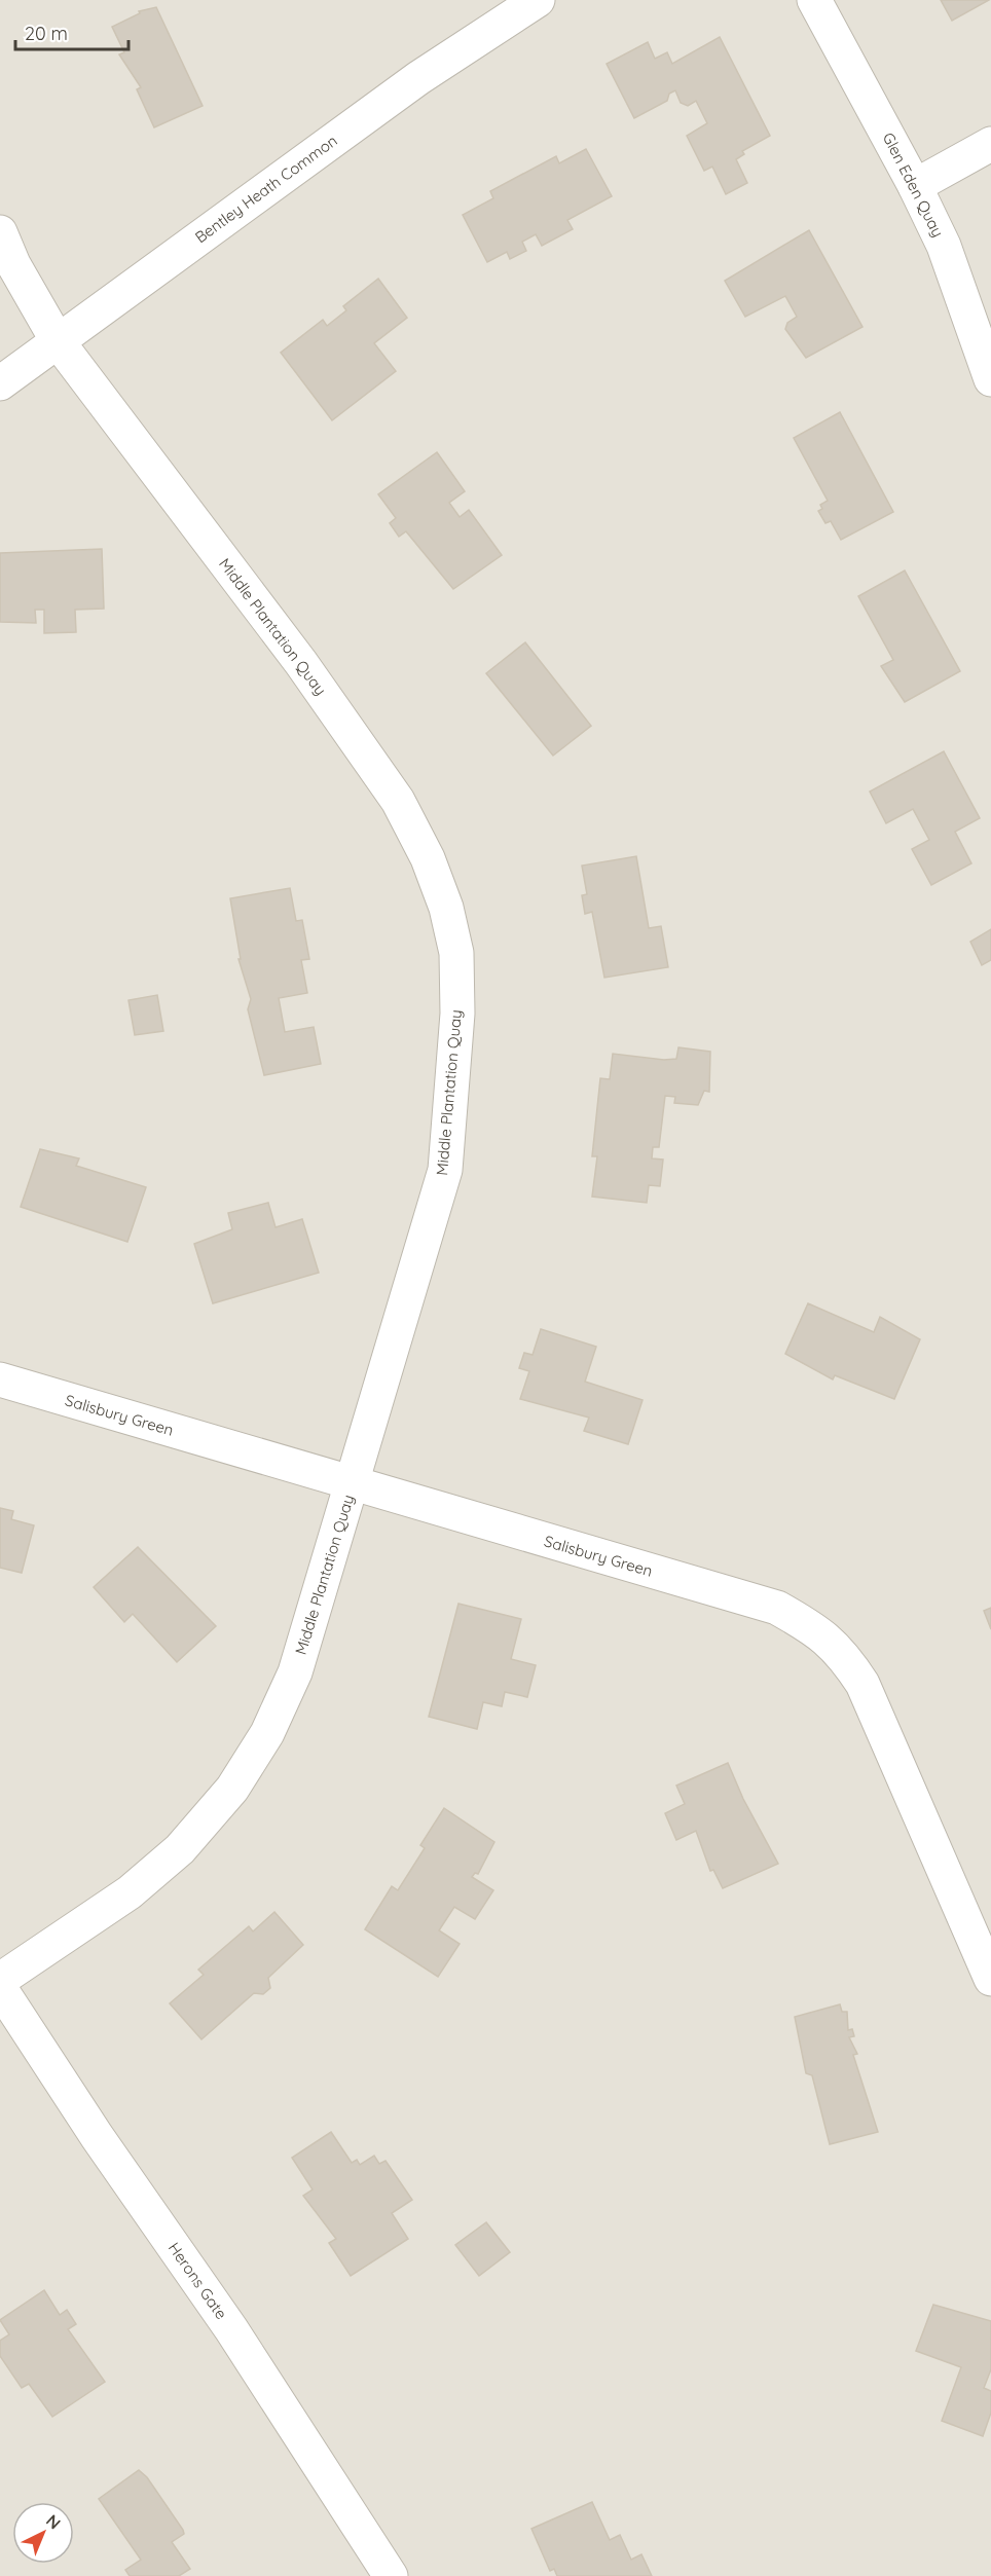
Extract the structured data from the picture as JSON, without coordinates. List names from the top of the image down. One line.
{"streets":{"street":["Glen Eden Quay","Bentley Heath Common","Middle Plantation Quay","Salisbury Green","Herons Gate"]},"crossings":[["Bentley Heath Common","Middle Plantation Quay"],["Middle Plantation Quay","Salisbury Green"]],"scale_bar":"20 m","north":"top right"}
